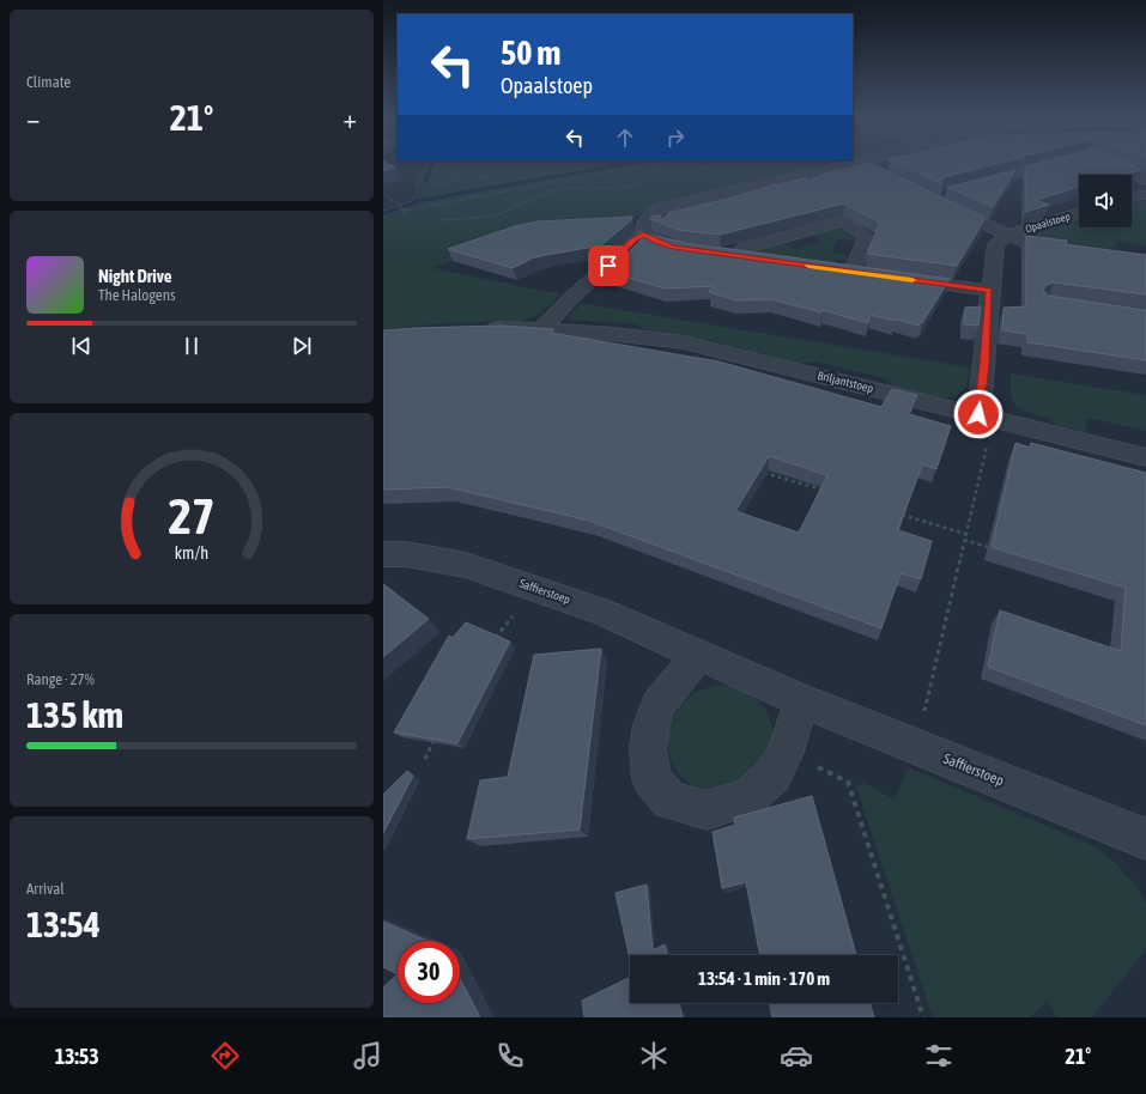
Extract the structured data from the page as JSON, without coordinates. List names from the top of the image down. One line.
{"streets":{"street":["Opaalstoep","Briljantstoep","Saffierstoep"]},"page":{"tile":["Climate",["Range · 27%","135 km"],["Arrival","13:54"]],"turn":["50 m","Opaalstoep"],"heat":["−","21°","+"],"song":["Night Drive","The Halogens"],"limit":"30","trip":"13:54 · 1 min · 170 m","tabs":["13:53","21°"],"gauge":["27","km/h"]}}
